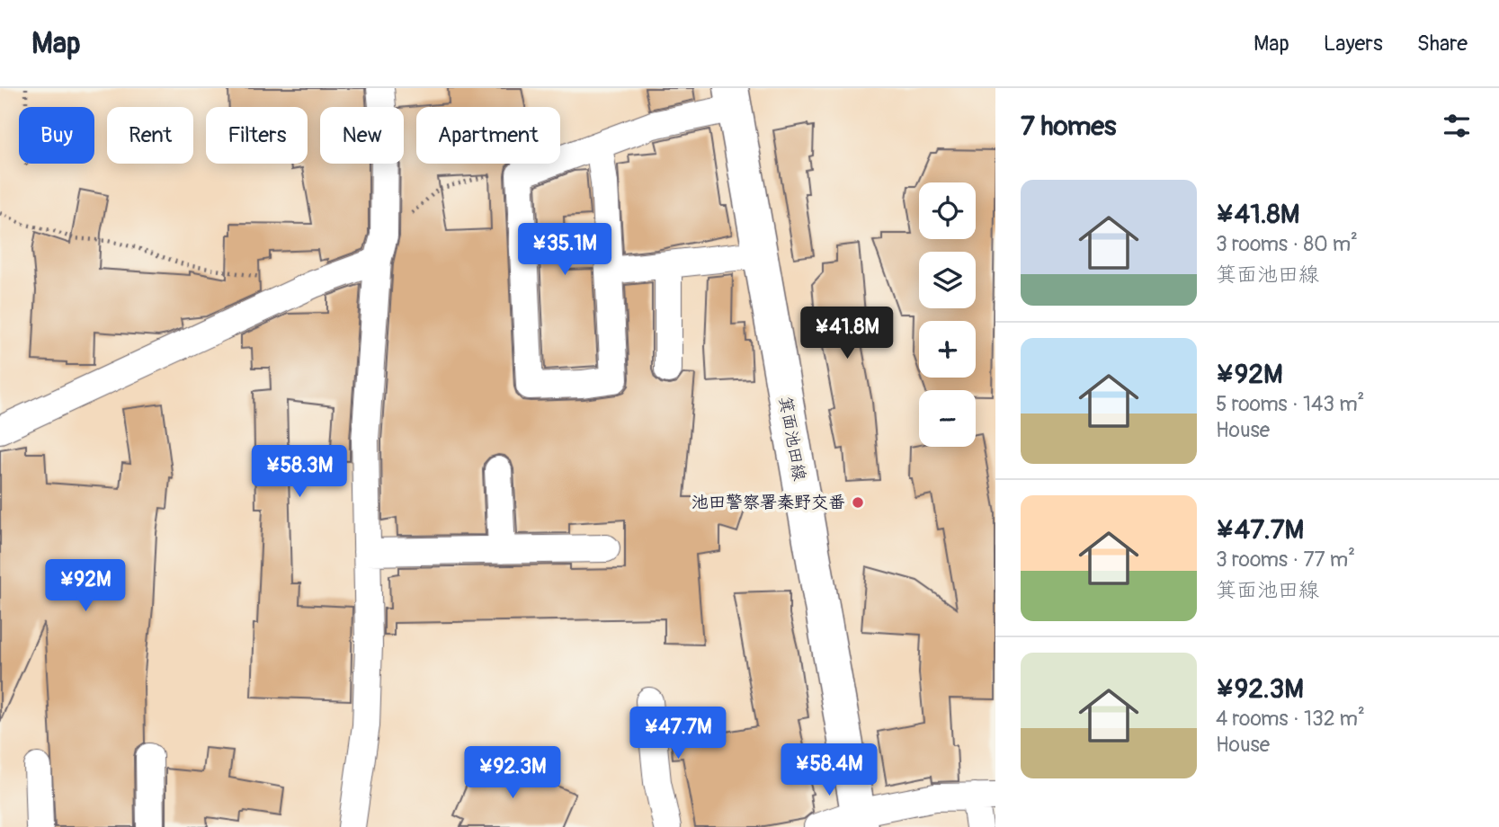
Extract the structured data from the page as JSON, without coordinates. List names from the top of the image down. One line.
{"streets":{"main road":["箕面池田線"]},"places":["池田警察署秦野交番"],"page":{"header":"Map","nav":["Map","Layers","Share"],"heading":"7 homes","chip":["Buy","Rent","Filters","New","Apartment"],"list":[{"name":"¥41.8M","note":"3 rooms · 80 m² · 箕面池田線"},{"name":"¥92M","note":"5 rooms · 143 m² · House"},{"name":"¥47.7M","note":"3 rooms · 77 m² · 箕面池田線"},{"name":"¥92.3M","note":"4 rooms · 132 m² · House"}],"map_buttons":["+","−"],"price":["¥35.1M","¥41.8M","¥58.3M","¥92M","¥47.7M","¥58.4M","¥92.3M"]}}
